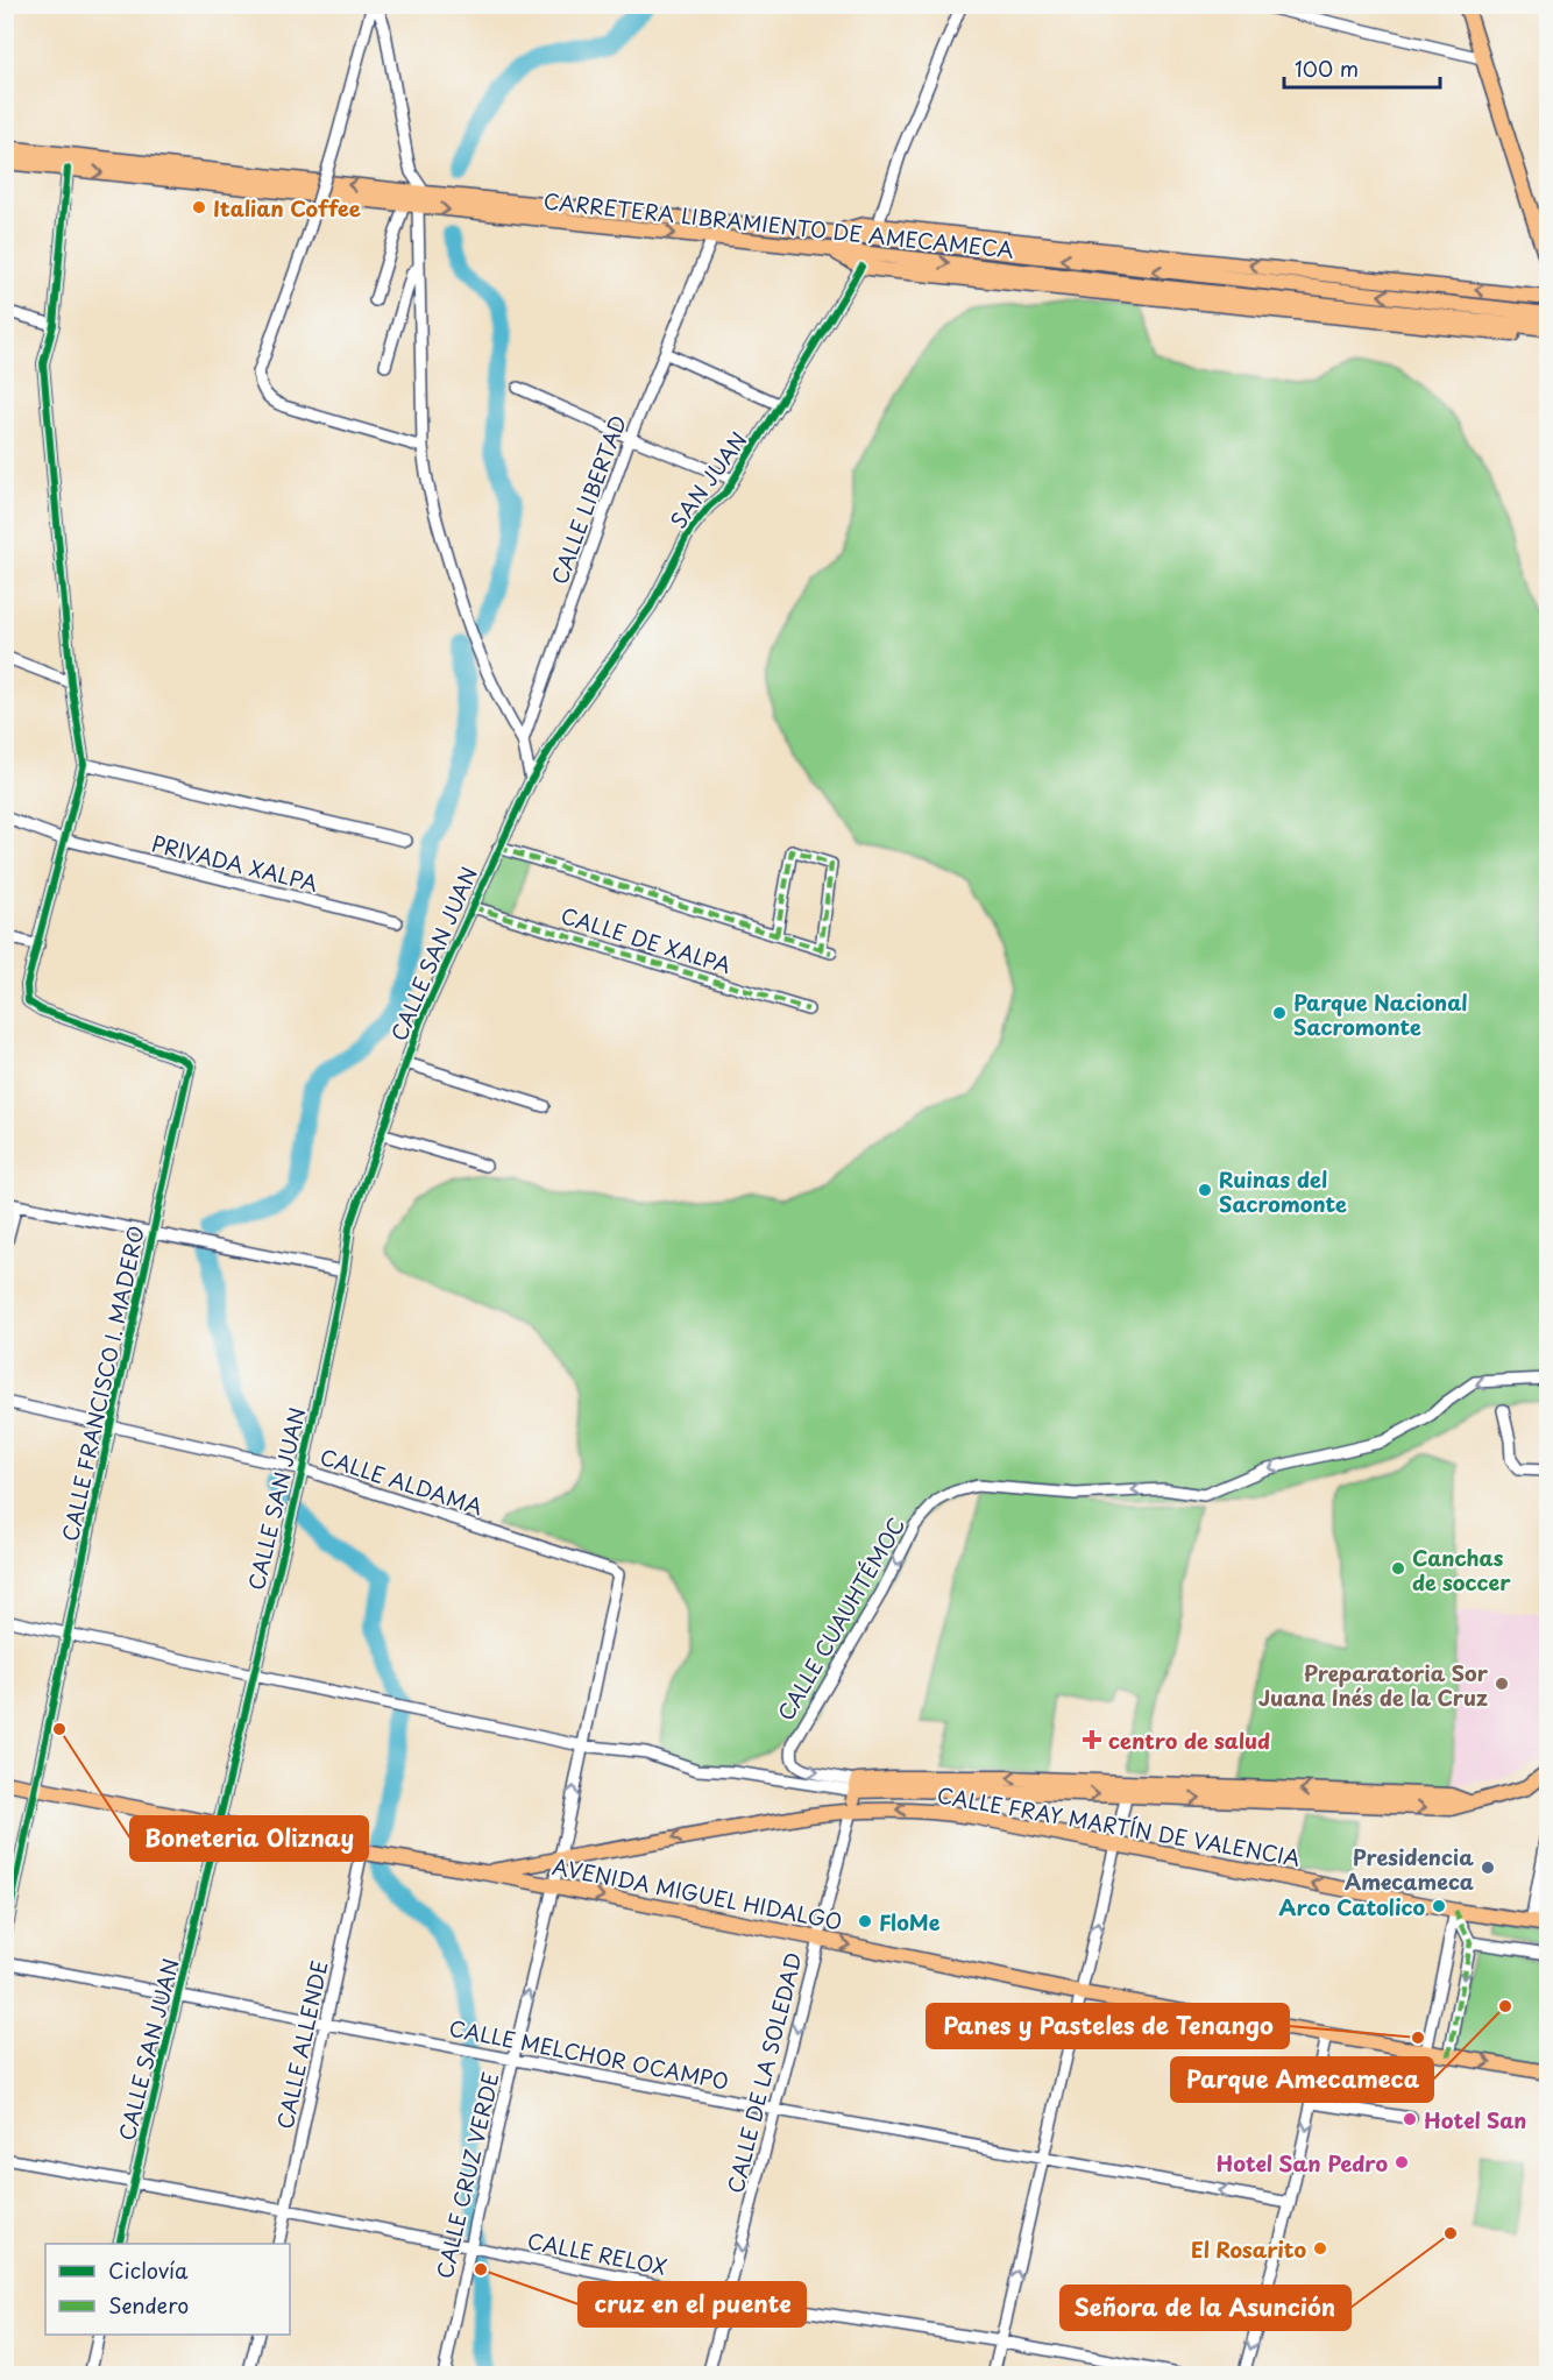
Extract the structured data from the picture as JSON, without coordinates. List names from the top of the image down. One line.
{"streets":{"main road":["CARRETERA LIBRAMIENTO DE AMECAMECA","CALLE CUAUHTÉMOC","CALLE FRAY MARTÍN DE VALENCIA","AVENIDA MIGUEL HIDALGO","CALLE DE LA SOLEDAD"],"street":["SAN JUAN","CALLE LIBERTAD","PRIVADA XALPA","CALLE DE XALPA","CALLE SAN JUAN","CALLE FRANCISCO I. MADERO","CALLE ALDAMA","CALLE ALLENDE","CALLE MELCHOR OCAMPO","CALLE CRUZ VERDE","CALLE RELOX"]},"crossings":[["CARRETERA LIBRAMIENTO DE AMECAMECA","CALLE LIBERTAD"],["SAN JUAN","CALLE SAN JUAN"],["CALLE DE XALPA","CALLE SAN JUAN"],["CALLE SAN JUAN","CALLE ALDAMA"],["CALLE SAN JUAN","CALLE CUAUHTÉMOC"],["CALLE SAN JUAN","AVENIDA MIGUEL HIDALGO"],["CALLE SAN JUAN","CALLE MELCHOR OCAMPO"],["CALLE SAN JUAN","CALLE RELOX"],["CALLE FRANCISCO I. MADERO","CALLE ALDAMA"],["CALLE FRANCISCO I. MADERO","CALLE CUAUHTÉMOC"],["CALLE FRANCISCO I. MADERO","AVENIDA MIGUEL HIDALGO"],["CALLE ALDAMA","CALLE CRUZ VERDE"],["CALLE CUAUHTÉMOC","CALLE DE LA SOLEDAD"],["CALLE CUAUHTÉMOC","CALLE CRUZ VERDE"],["CALLE FRAY MARTÍN DE VALENCIA","AVENIDA MIGUEL HIDALGO"],["CALLE FRAY MARTÍN DE VALENCIA","CALLE DE LA SOLEDAD"],["CALLE FRAY MARTÍN DE VALENCIA","CALLE CRUZ VERDE"],["AVENIDA MIGUEL HIDALGO","CALLE ALLENDE"],["AVENIDA MIGUEL HIDALGO","CALLE DE LA SOLEDAD"],["AVENIDA MIGUEL HIDALGO","CALLE CRUZ VERDE"],["CALLE ALLENDE","CALLE MELCHOR OCAMPO"],["CALLE ALLENDE","CALLE RELOX"],["CALLE MELCHOR OCAMPO","CALLE DE LA SOLEDAD"],["CALLE MELCHOR OCAMPO","CALLE CRUZ VERDE"],["CALLE DE LA SOLEDAD","CALLE RELOX"],["CALLE CRUZ VERDE","CALLE RELOX"]],"one_way":["CALLE FRAY MARTÍN DE VALENCIA","AVENIDA MIGUEL HIDALGO","CALLE DE LA SOLEDAD","CALLE CRUZ VERDE"],"places":{"other":["Italian Coffee","Parque Nacional Sacromonte","Ruinas del Sacromonte","Canchas de soccer","Preparatoria Sor Juana Inés de la Cruz","Boneteria Oliznay","Presidencia Amecameca","Arco Catolico","FloMe","Parque Amecameca","Panes y Pasteles de Tenango","Hotel San","Hotel San Pedro","Señora de la Asunción","El Rosarito","cruz en el puente"],"health":["centro de salud"]},"legend":["Ciclovía","Sendero"],"scale_bar":"100 m"}
